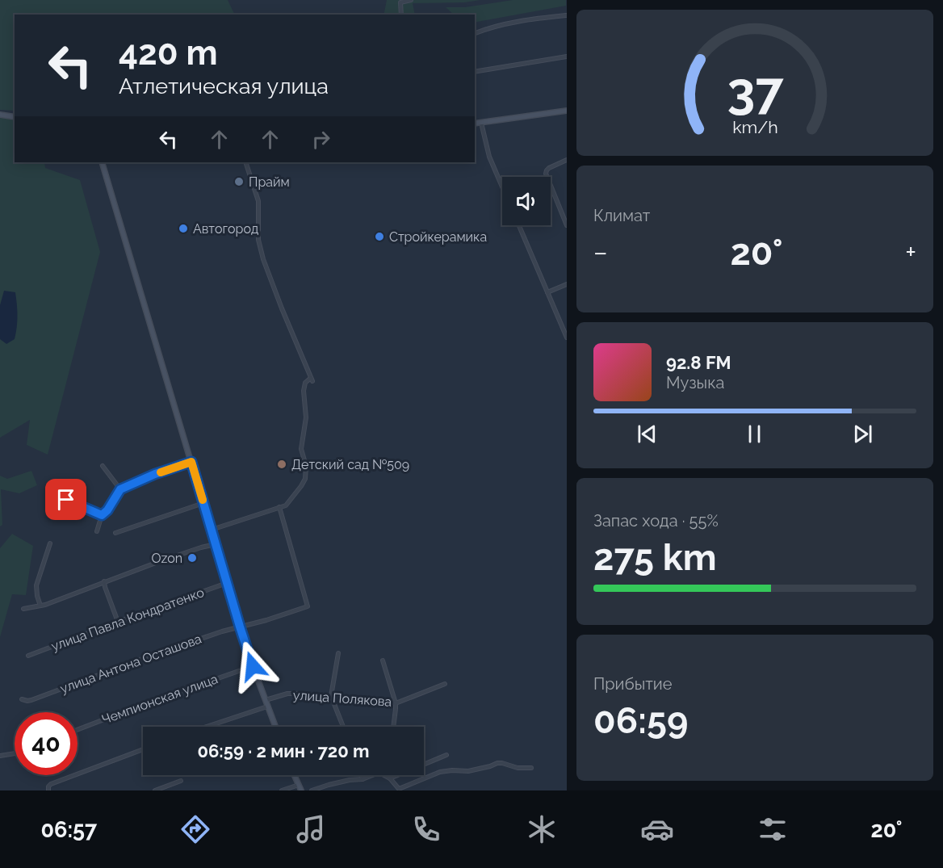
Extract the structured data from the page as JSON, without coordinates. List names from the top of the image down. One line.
{"streets":{"street":["улица Павла Кондратенко","улица Антона Осташова","улица Полякова","Чемпионская улица"]},"places":["Прайм","Автогород","Стройкерамика","Детский сад №509","Ozon"],"page":{"turn":["420 m","Атлетическая улица"],"tile":["Климат",["Запас хода · 55%","275 km"],["Прибытие","06:59"]],"heat":["−","20°","+"],"song":["92.8 FM","Музыка"],"limit":"40","trip":"06:59 · 2 мин · 720 m","tabs":["06:57","20°"],"gauge":["37","km/h"]}}
